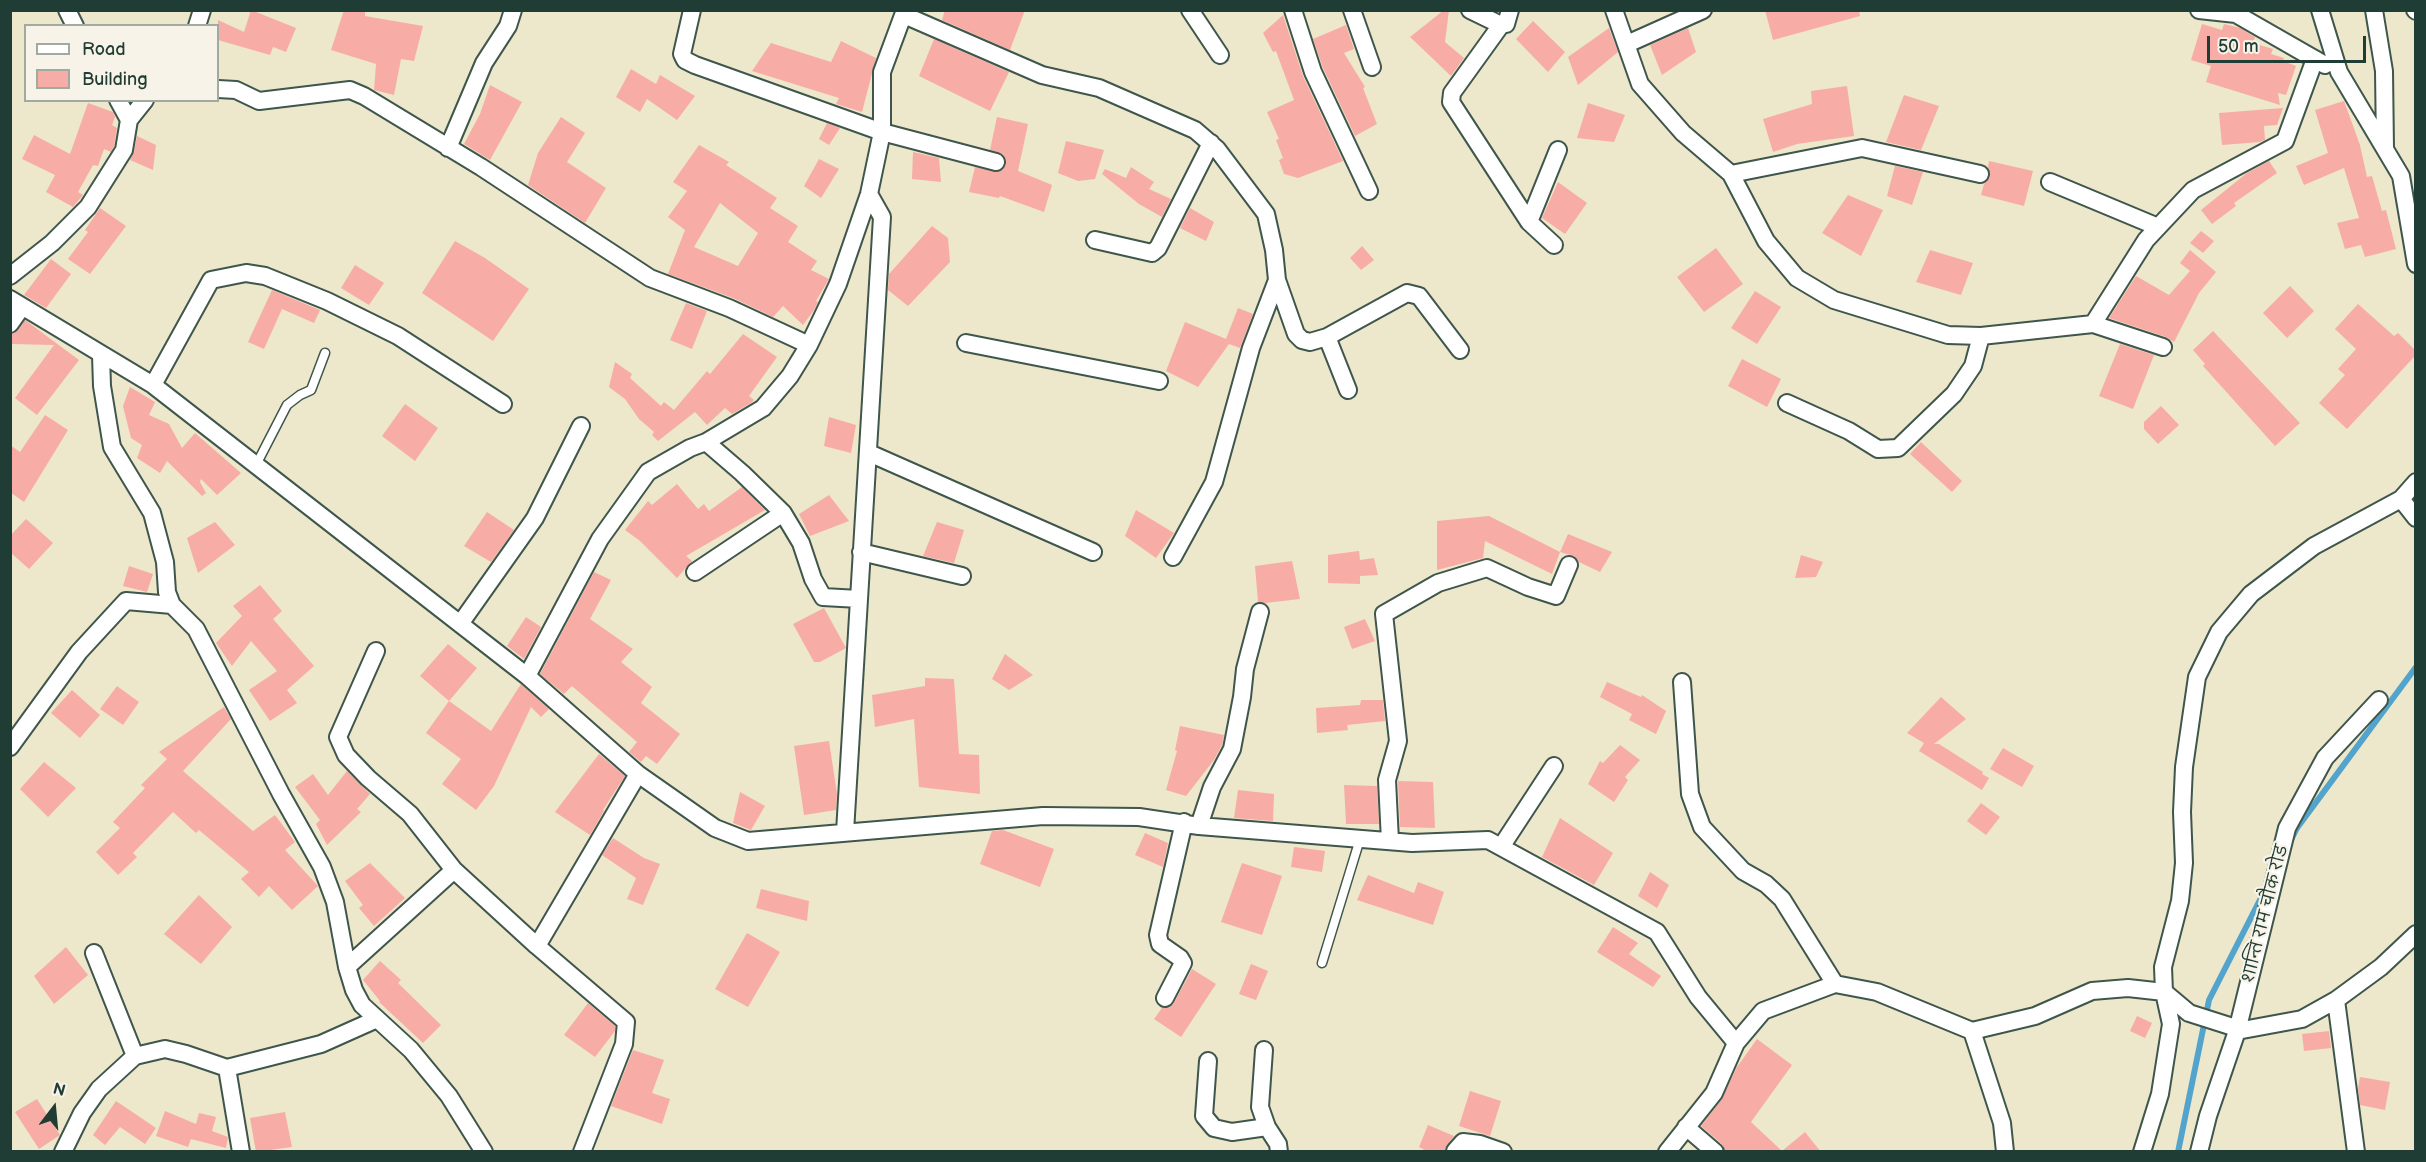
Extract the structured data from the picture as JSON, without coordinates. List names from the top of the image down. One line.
{"streets":{"street":["शान्ति राम चौक रोड"]},"legend":["Road","Building"],"scale_bar":"50 m","north":"top"}
